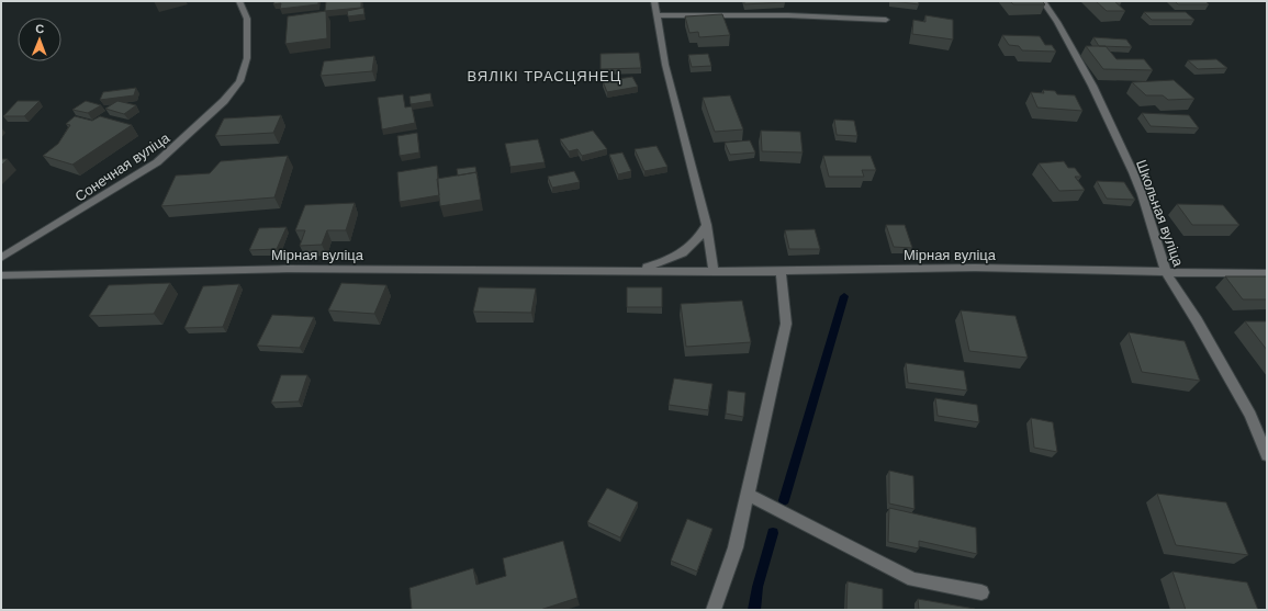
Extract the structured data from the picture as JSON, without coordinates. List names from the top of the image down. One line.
{"streets":{"street":["Сонечная вуліца","Школьная вуліца","Мірная вуліца"]},"crossings":[["Школьная вуліца","Мірная вуліца"]],"districts":["ВЯЛІКІ ТРАСЦЯНЕЦ"],"north":"top"}
